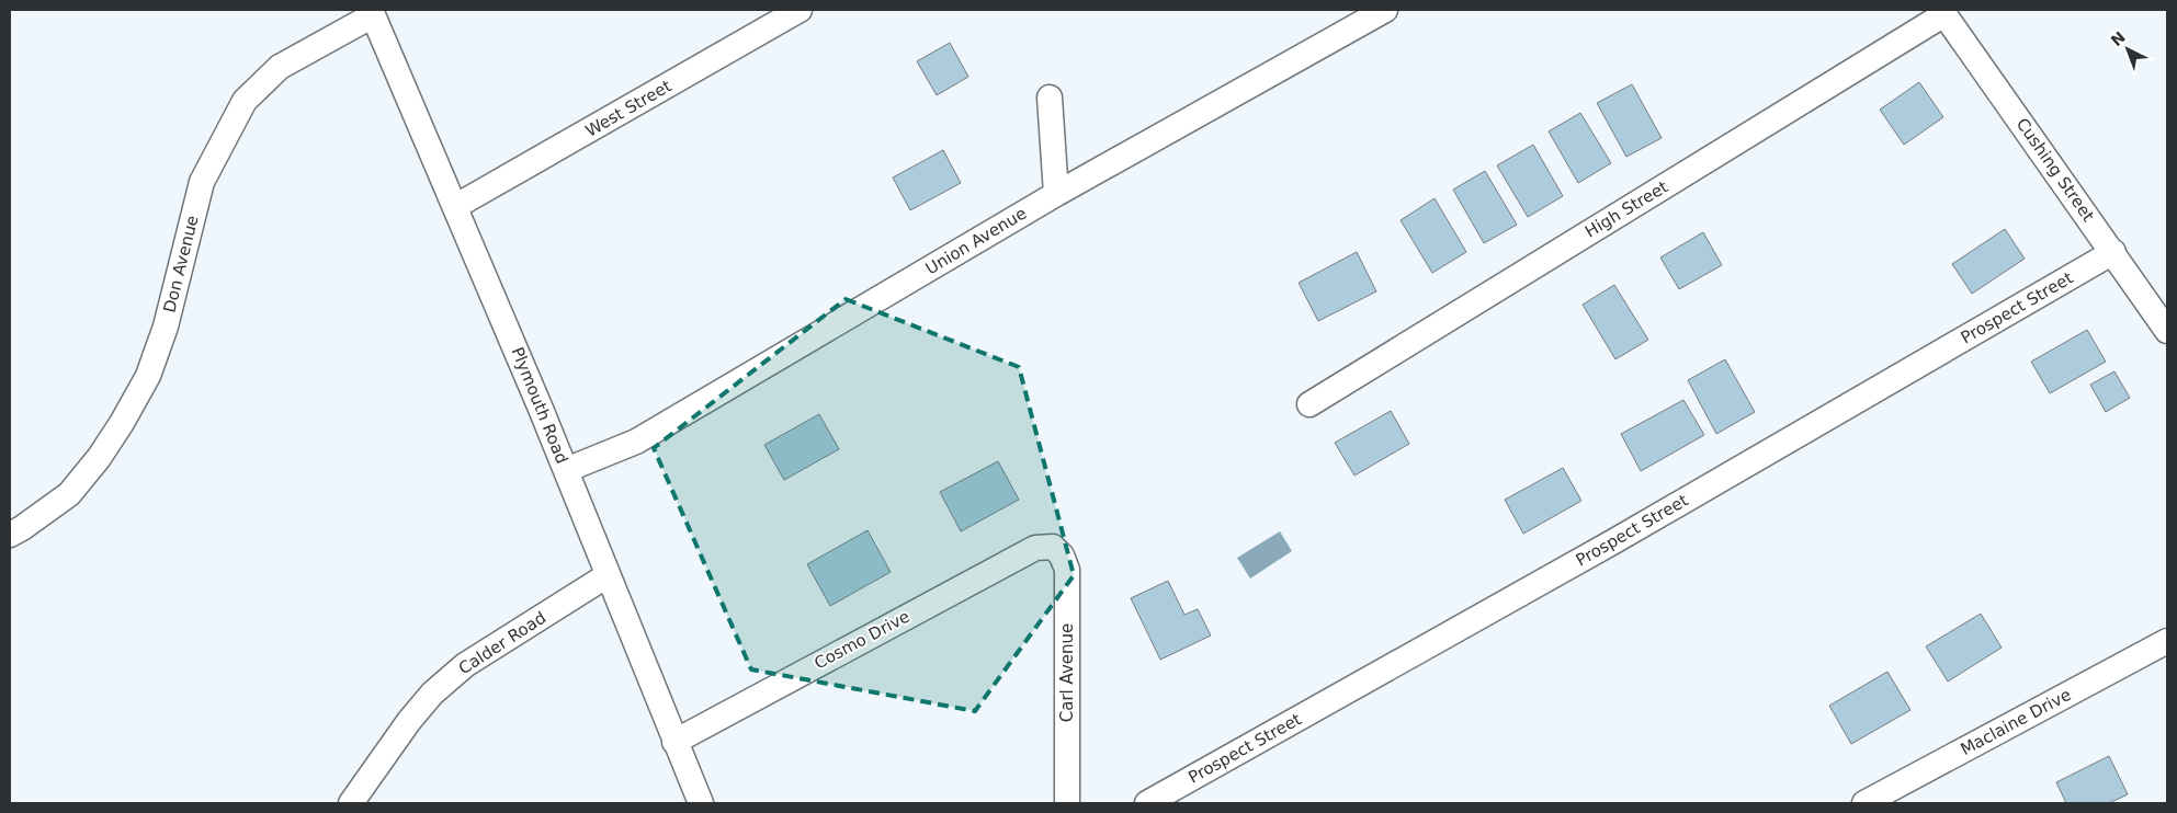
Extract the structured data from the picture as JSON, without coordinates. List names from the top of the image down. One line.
{"streets":{"street":["West Street","Cushing Street","High Street","Union Avenue","Don Avenue","Prospect Street","Plymouth Road","Cosmo Drive","Calder Road","Carl Avenue","Maclaine Drive"]},"crossings":[["West Street","Plymouth Road"],["Cushing Street","High Street"],["Cushing Street","Prospect Street"],["Union Avenue","Plymouth Road"],["Don Avenue","Plymouth Road"],["Plymouth Road","Cosmo Drive"],["Plymouth Road","Calder Road"],["Cosmo Drive","Carl Avenue"]],"north":"top left"}
